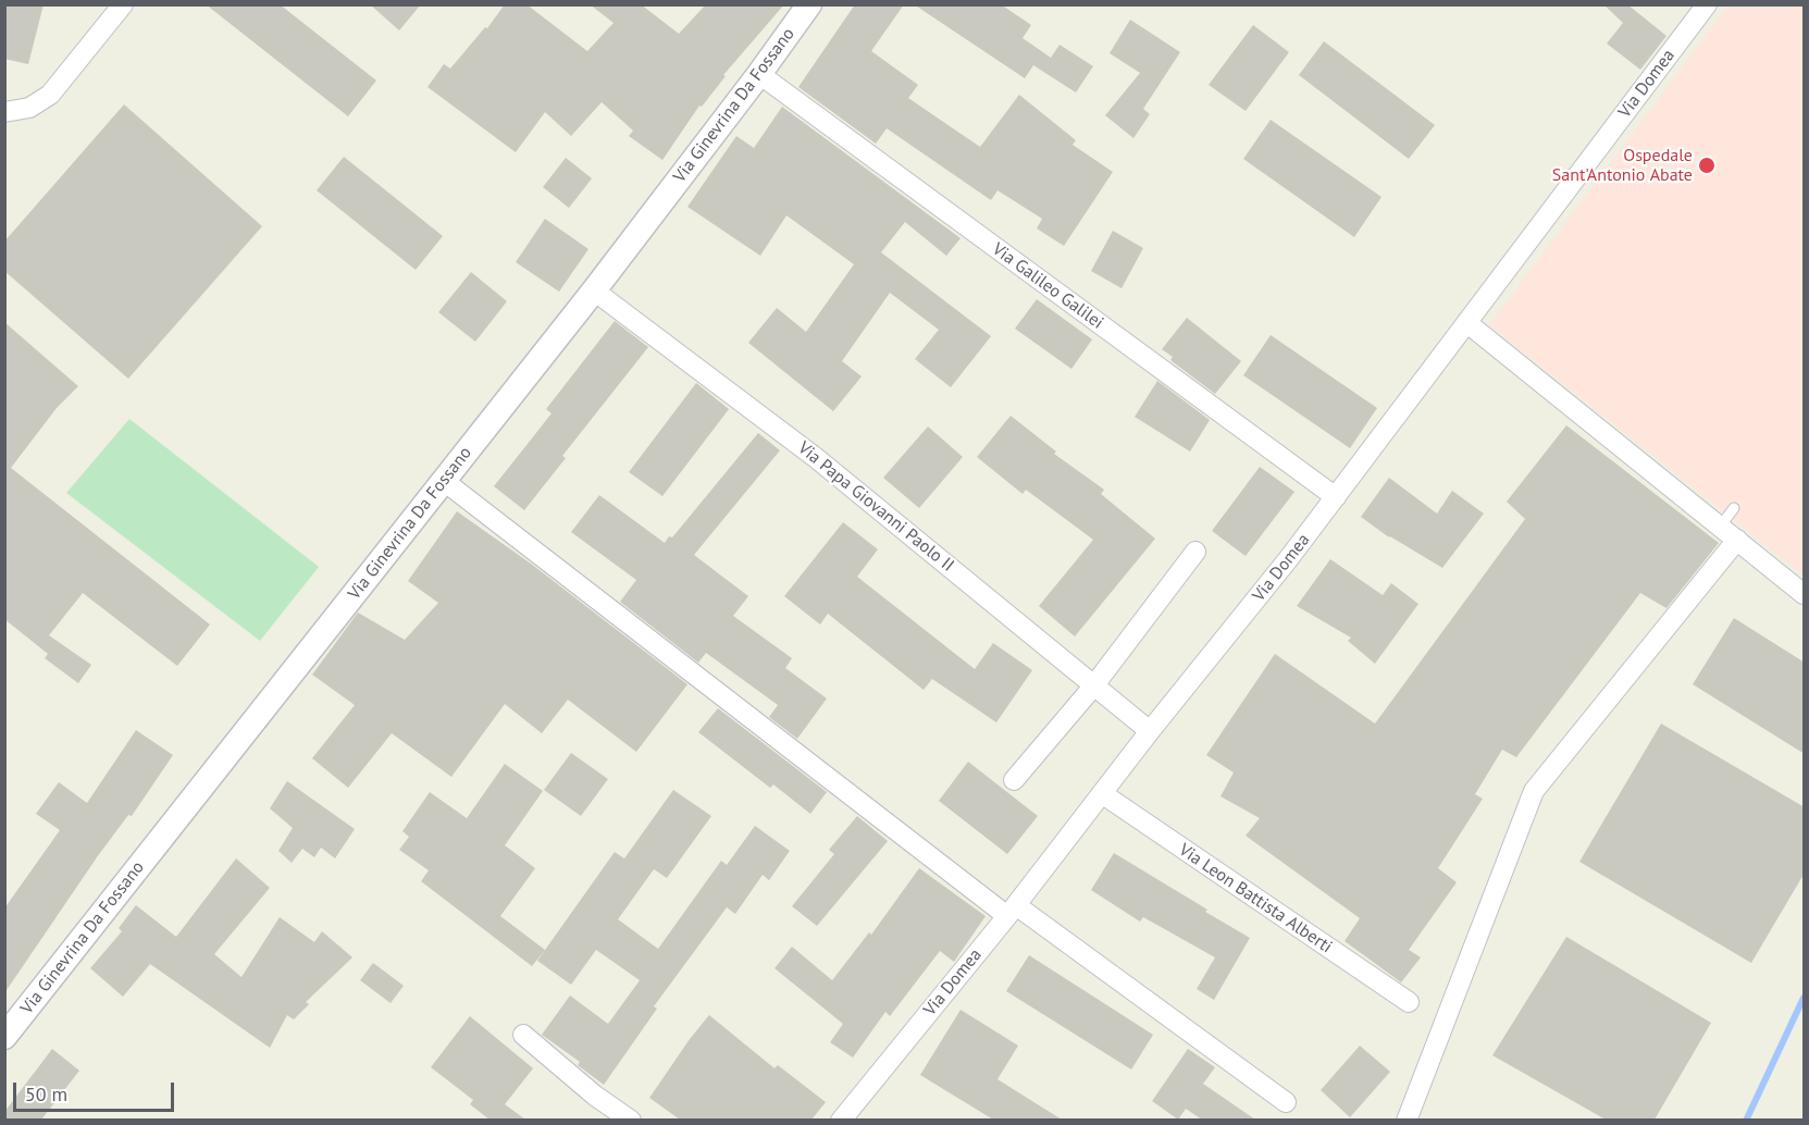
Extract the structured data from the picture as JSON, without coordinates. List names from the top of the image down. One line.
{"streets":{"street":["Via Domea","Via Ginevrina Da Fossano","Via Galileo Galilei","Via Papa Giovanni Paolo II","Via Leon Battista Alberti"]},"crossings":[["Via Domea","Via Galileo Galilei"],["Via Domea","Via Papa Giovanni Paolo II"],["Via Domea","Via Leon Battista Alberti"],["Via Ginevrina Da Fossano","Via Galileo Galilei"],["Via Ginevrina Da Fossano","Via Papa Giovanni Paolo II"]],"places":["Ospedale Sant'Antonio Abate"],"scale_bar":"50 m"}
